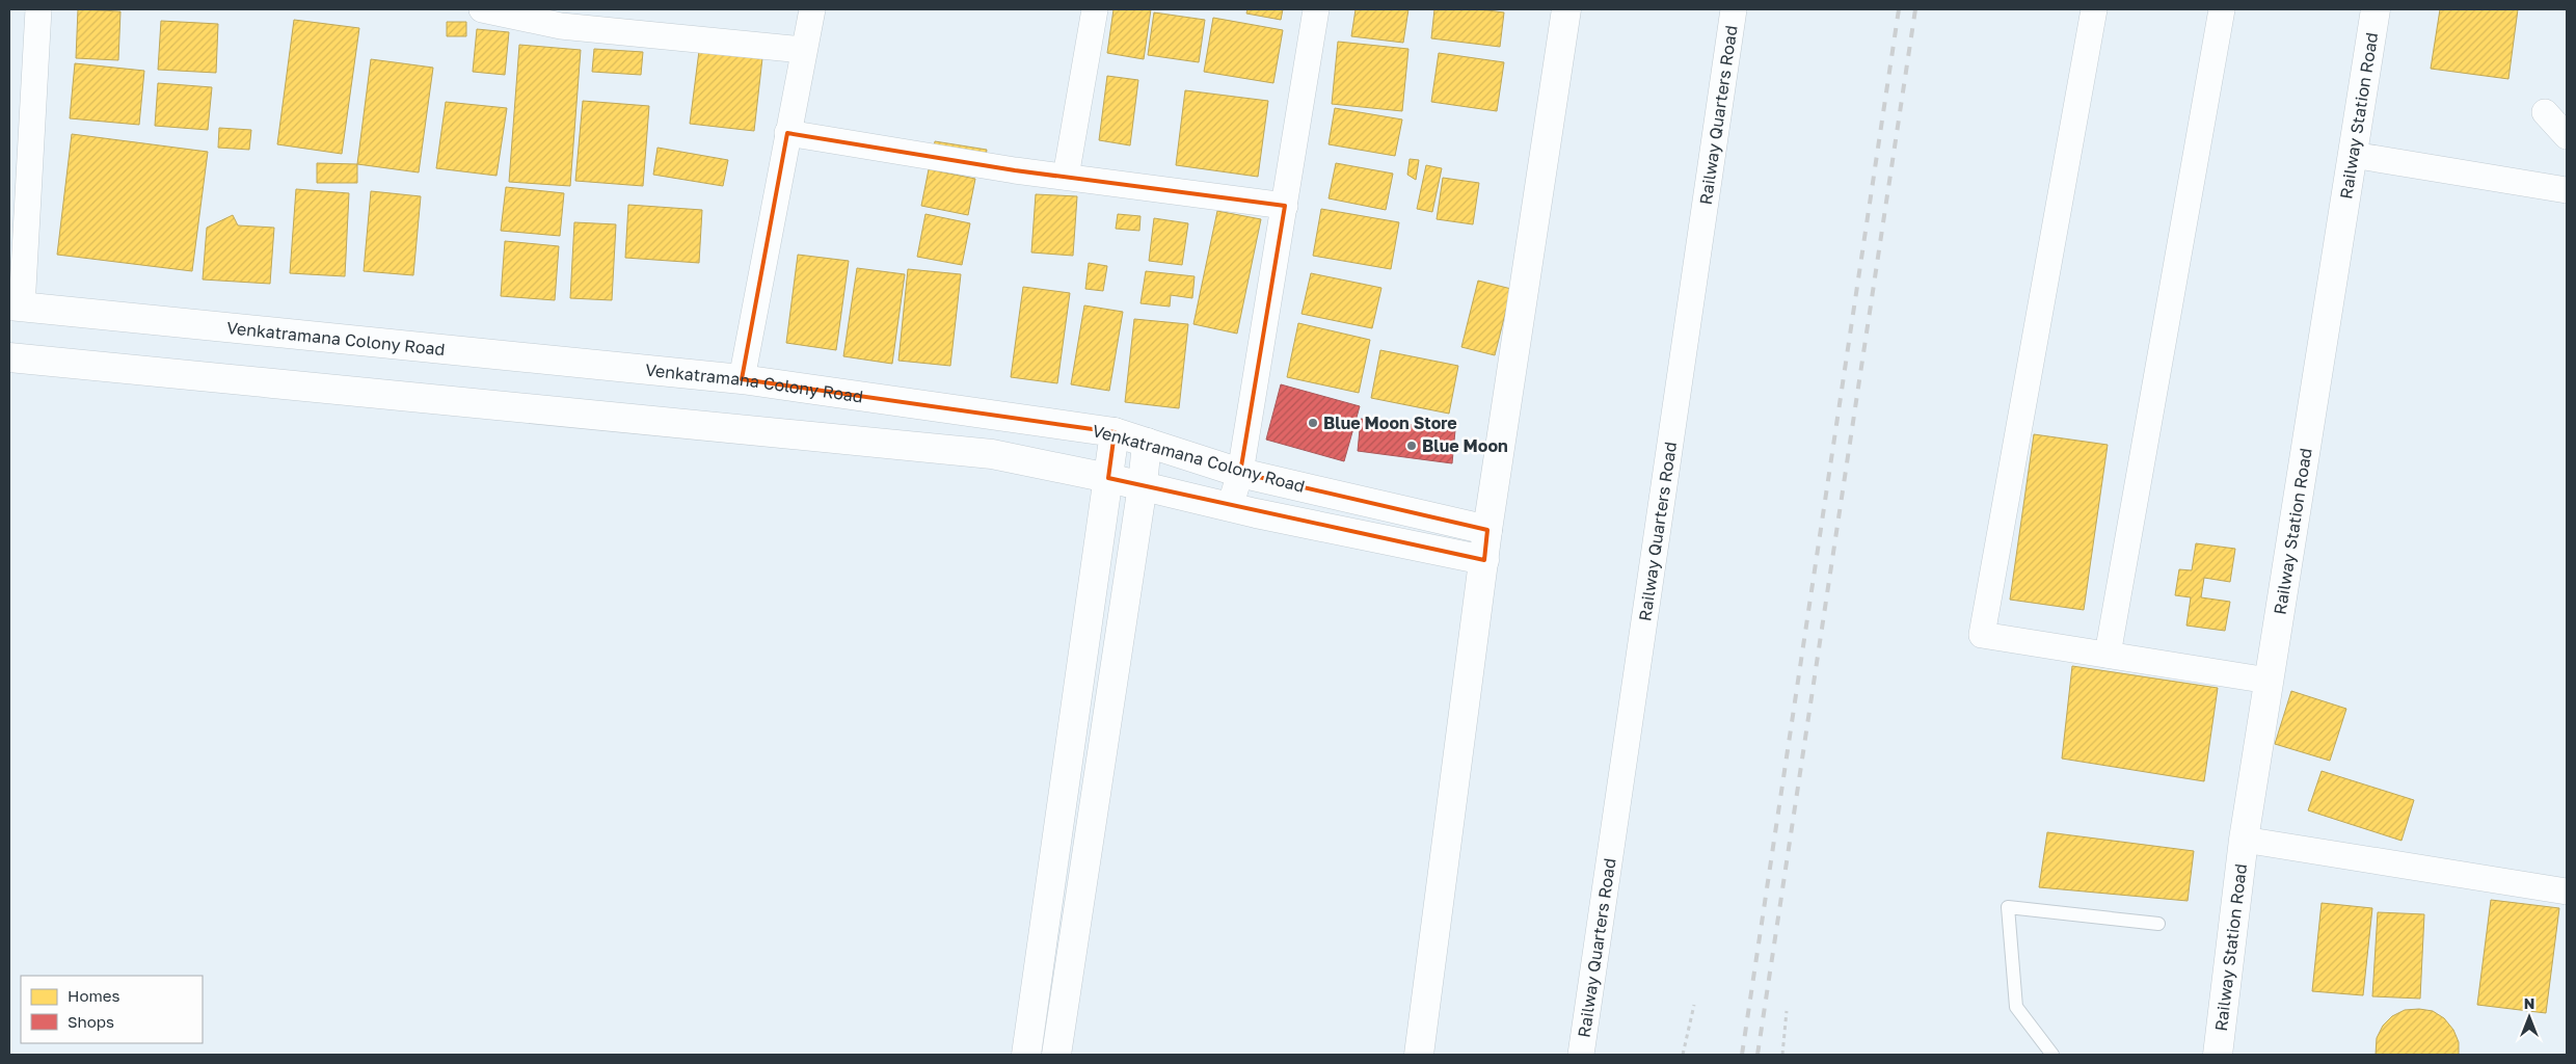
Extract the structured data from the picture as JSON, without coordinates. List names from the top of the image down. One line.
{"streets":{"main road":["Railway Station Road","Venkatramana Colony Road"],"street":["Railway Quarters Road"]},"places":["Blue Moon Store","Blue Moon"],"legend":["Homes","Shops"],"north":"top"}
